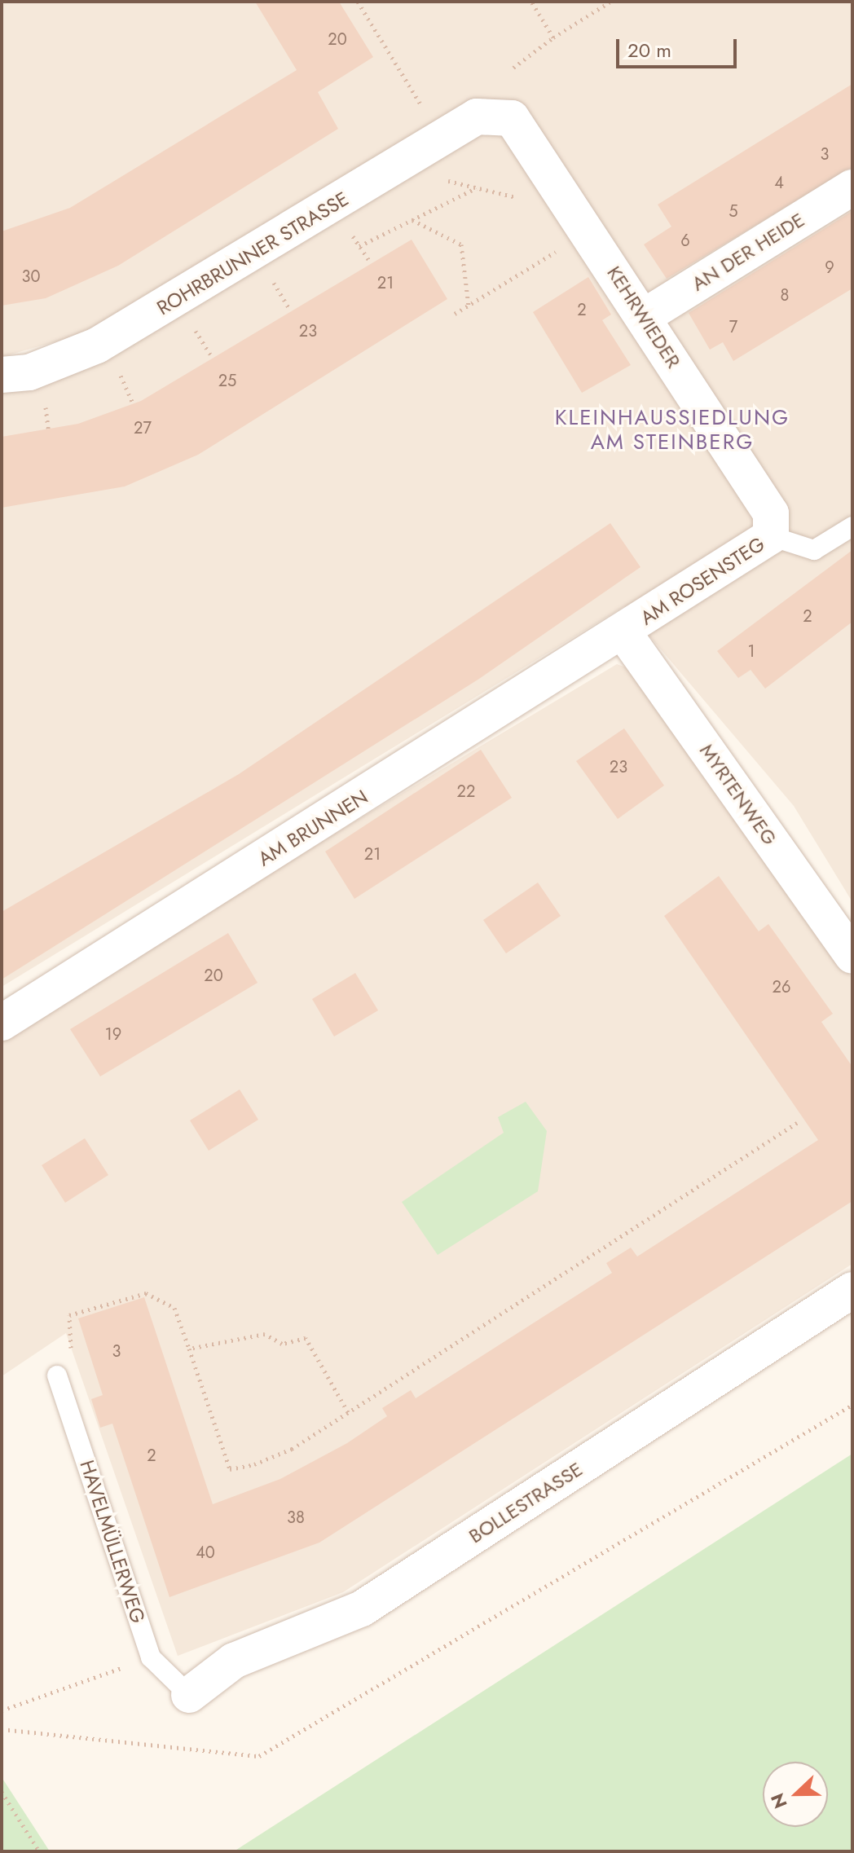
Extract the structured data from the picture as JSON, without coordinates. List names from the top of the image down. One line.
{"streets":{"street":["AN DER HEIDE","ROHRBRUNNER STRASSE","KEHRWIEDER","AM ROSENSTEG","MYRTENWEG","AM BRUNNEN","BOLLESTRASSE"],"lane":["HAVELMÜLLERWEG"]},"crossings":[["AN DER HEIDE","KEHRWIEDER"],["ROHRBRUNNER STRASSE","KEHRWIEDER"],["KEHRWIEDER","AM ROSENSTEG"],["AM ROSENSTEG","MYRTENWEG"],["AM ROSENSTEG","AM BRUNNEN"],["MYRTENWEG","AM BRUNNEN"],["BOLLESTRASSE","HAVELMÜLLERWEG"]],"districts":["KLEINHAUSSIEDLUNG AM STEINBERG"],"house_numbers":["20","3","4","5","6","9","30","21","8","2","7","23","25","27","2","1","23","22","21","20","26","19","3","2","38","40"],"scale_bar":"20 m","north":"left"}
